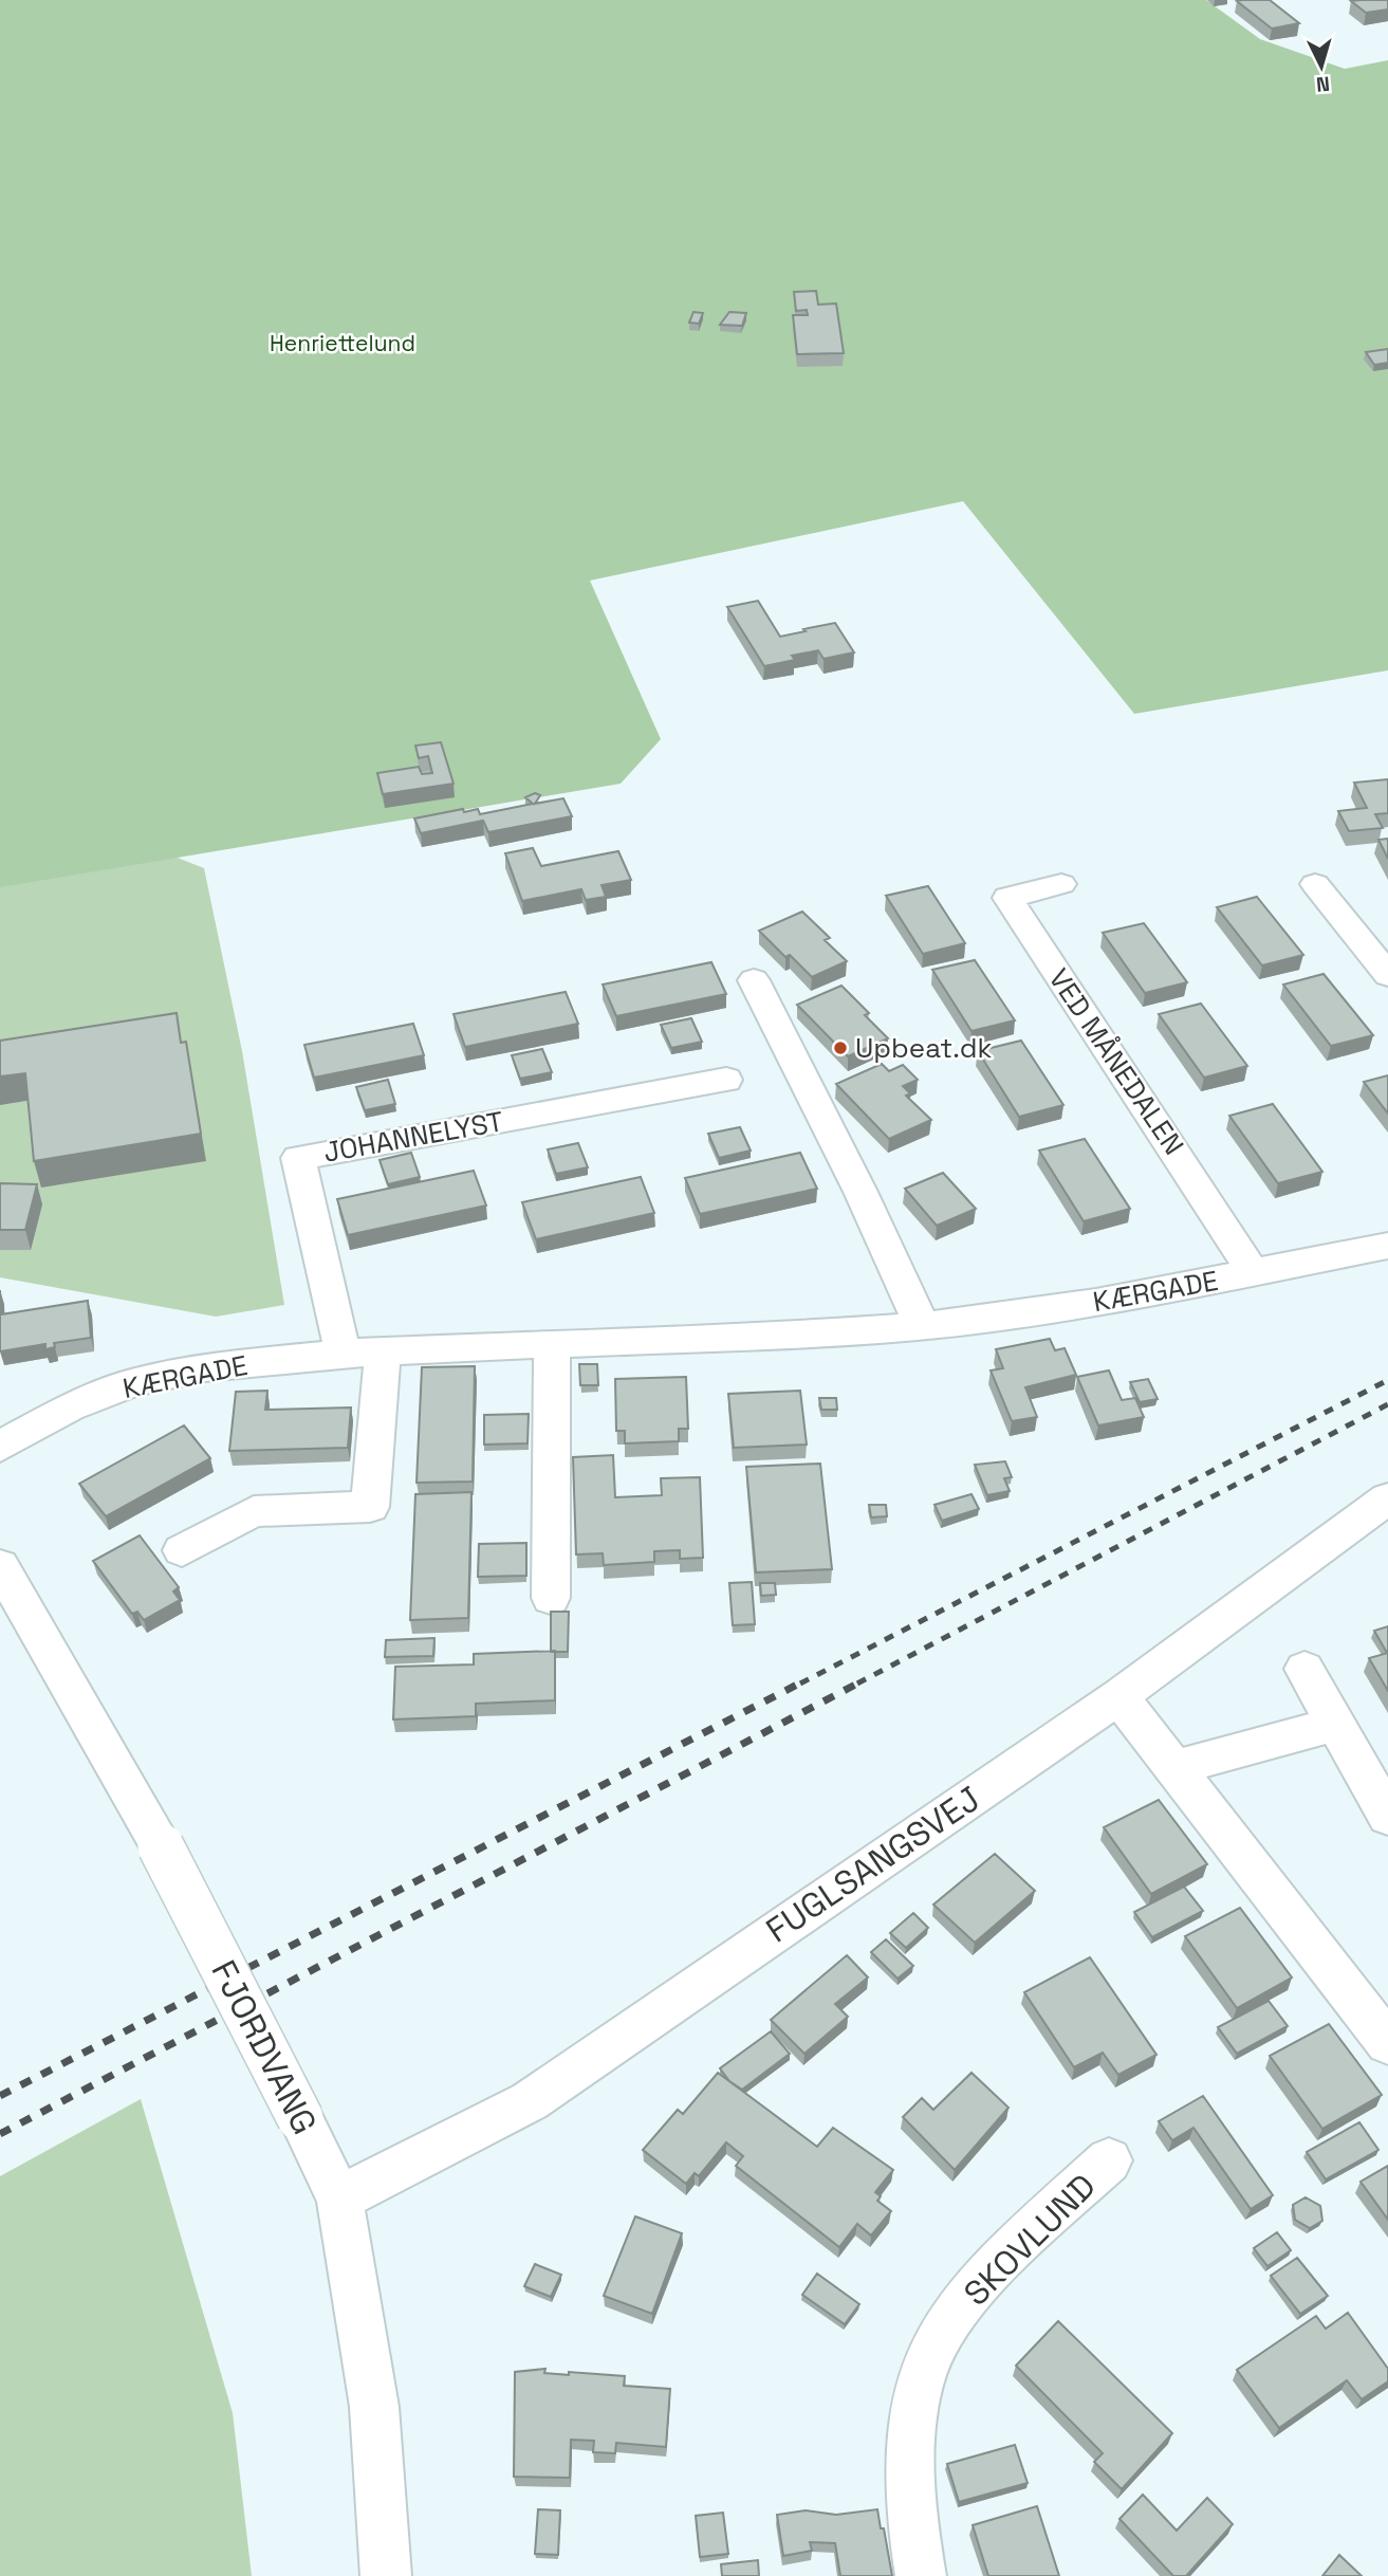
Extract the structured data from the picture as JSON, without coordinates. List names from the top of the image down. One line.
{"streets":{"street":["VED MÅNEDALEN","JOHANNELYST","KÆRGADE","FUGLSANGSVEJ","FJORDVANG","SKOVLUND"]},"crossings":[["VED MÅNEDALEN","KÆRGADE"],["JOHANNELYST","KÆRGADE"],["FUGLSANGSVEJ","FJORDVANG"]],"parks":["Henriettelund"],"places":["Upbeat.dk"],"north":"bottom"}
